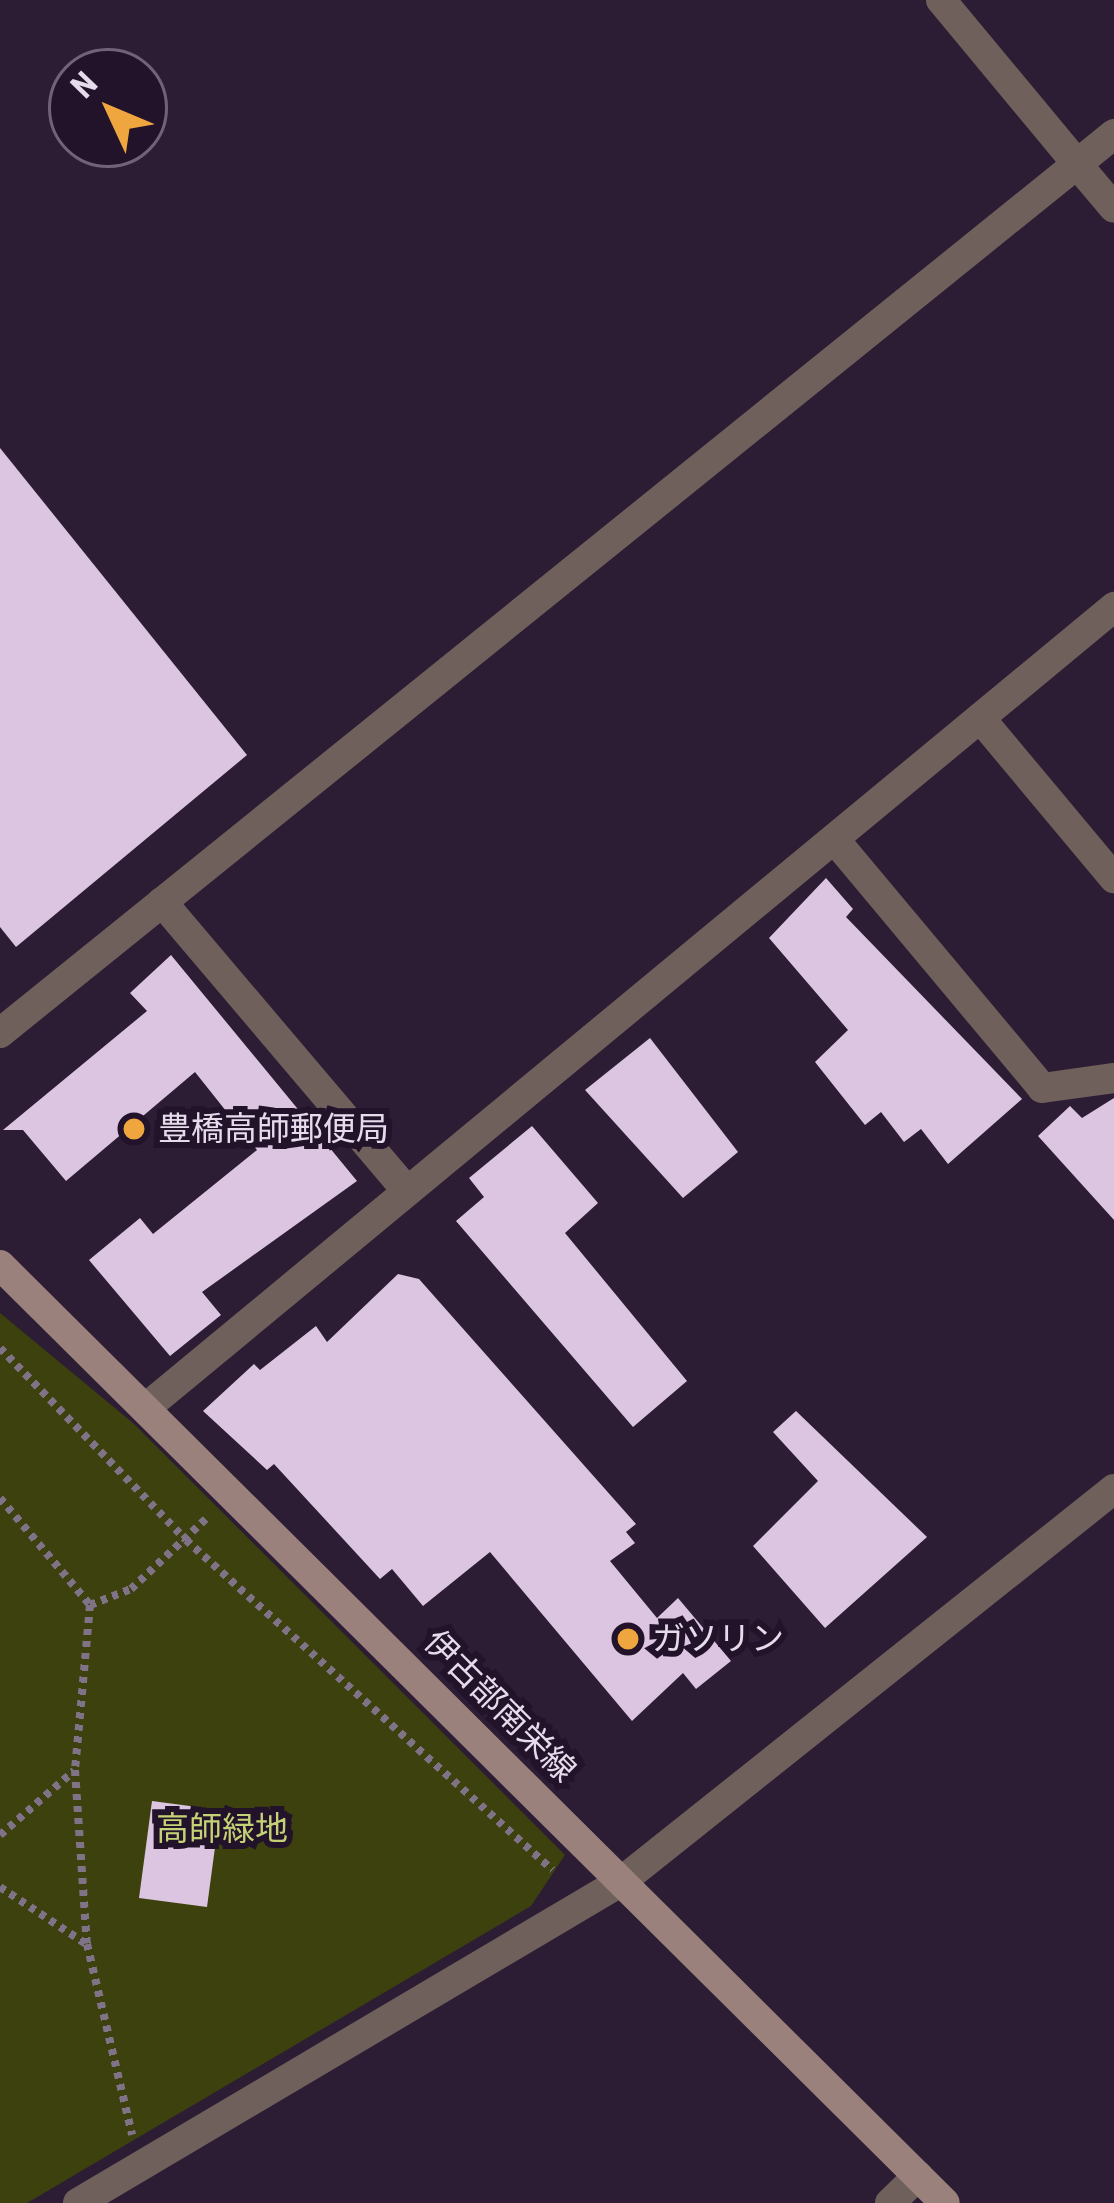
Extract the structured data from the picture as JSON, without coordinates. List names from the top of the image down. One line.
{"streets":{"main road":["伊古部南栄線"]},"parks":["高師緑地"],"places":["豊橋高師郵便局","ガソリン"],"north":"top left"}
